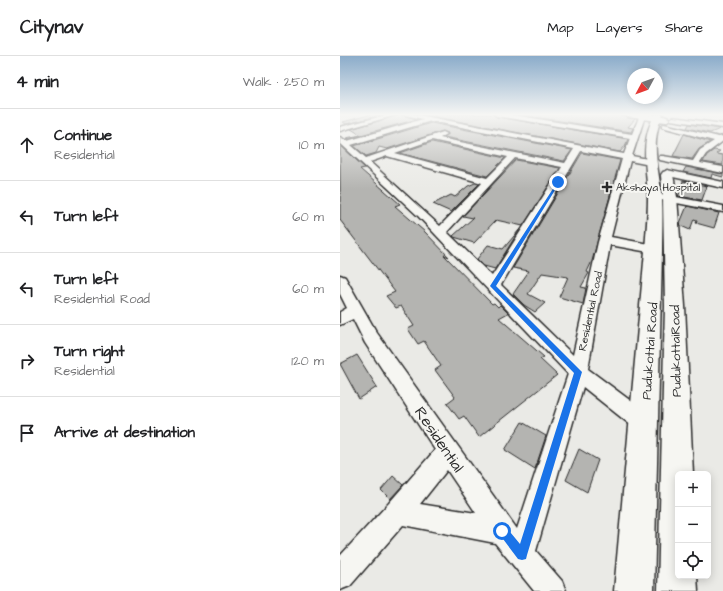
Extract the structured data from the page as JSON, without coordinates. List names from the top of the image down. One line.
{"streets":{"main road":["Pudukottai Road","PudukottaiRoad"],"street":["Residential Road","Residential"]},"crossings":[["Pudukottai Road","PudukottaiRoad"]],"places":{"health":["Akshaya Hospital"]},"north":"bottom left","page":{"header":"Citynav","nav":["Map","Layers","Share"],"heading":["4 min","Walk · 250 m"],"list":[["Continue","Residential","10 m"],["Turn left","60 m"],["Turn left","Residential Road","60 m"],["Turn right","Residential","120 m"],"Arrive at destination"],"map_buttons":["+","−"]}}
